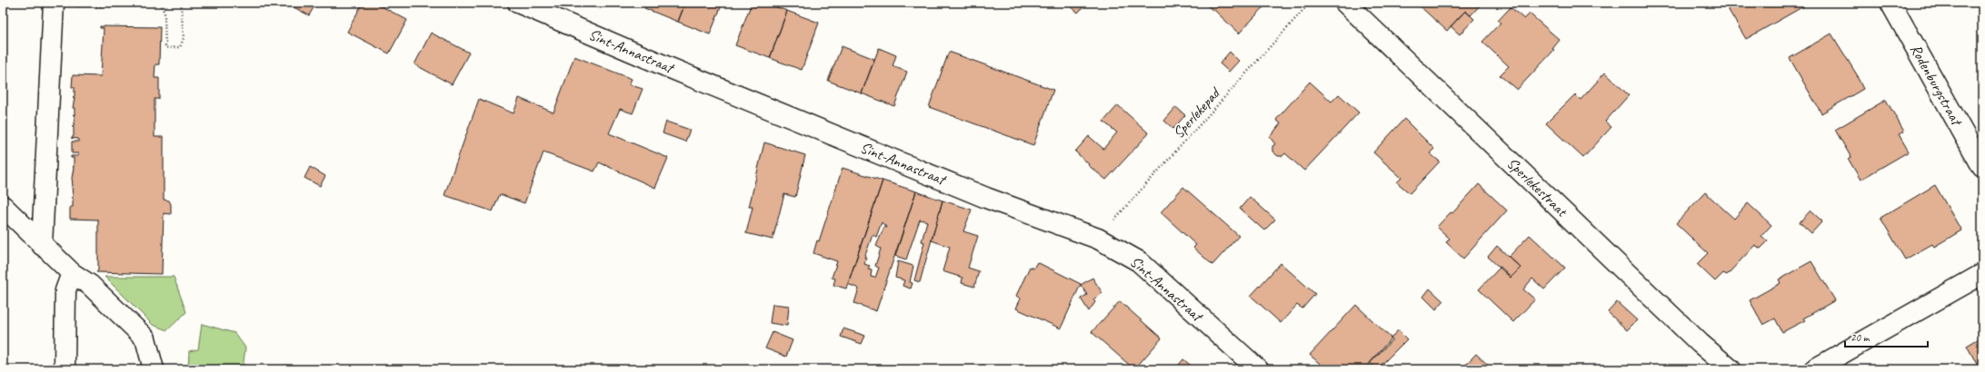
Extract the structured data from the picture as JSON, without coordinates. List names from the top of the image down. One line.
{"streets":{"street":["Sint-Annastraat","Rodenburgstraat","Sperlekestraat"],"path":["Sperlekepad"]},"crossings":[["Sint-Annastraat","Sperlekepad"]],"scale_bar":"20 m"}
